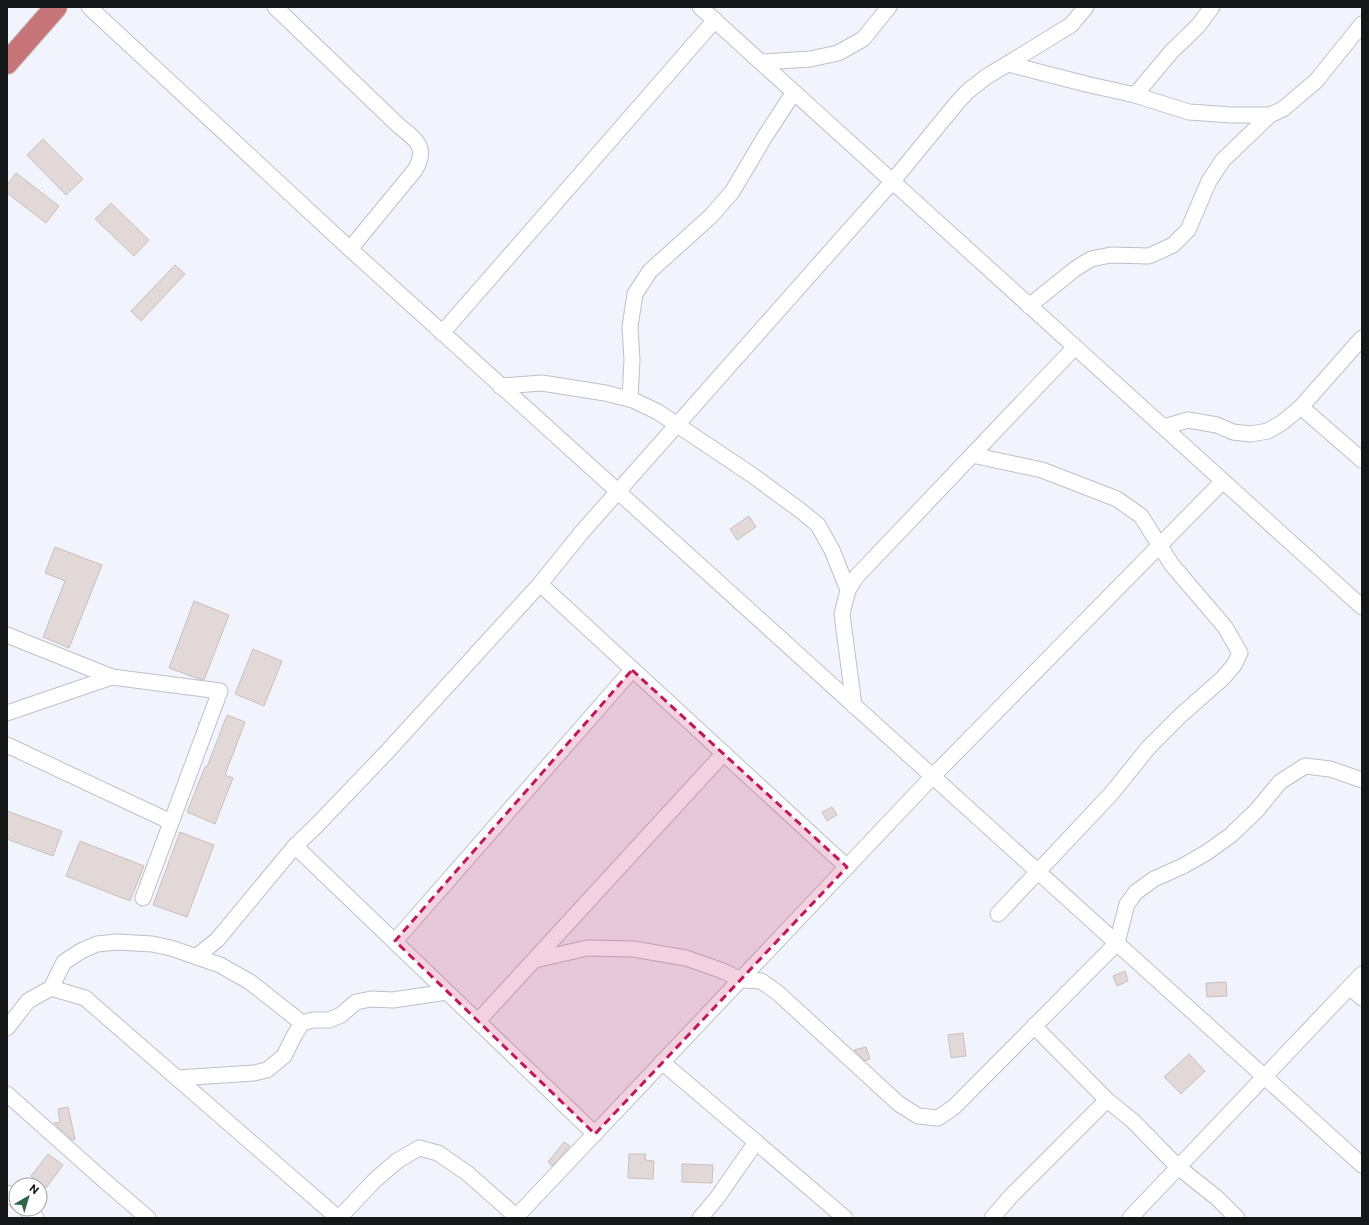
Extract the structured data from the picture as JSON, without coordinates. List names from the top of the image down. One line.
{"north":"top right"}
